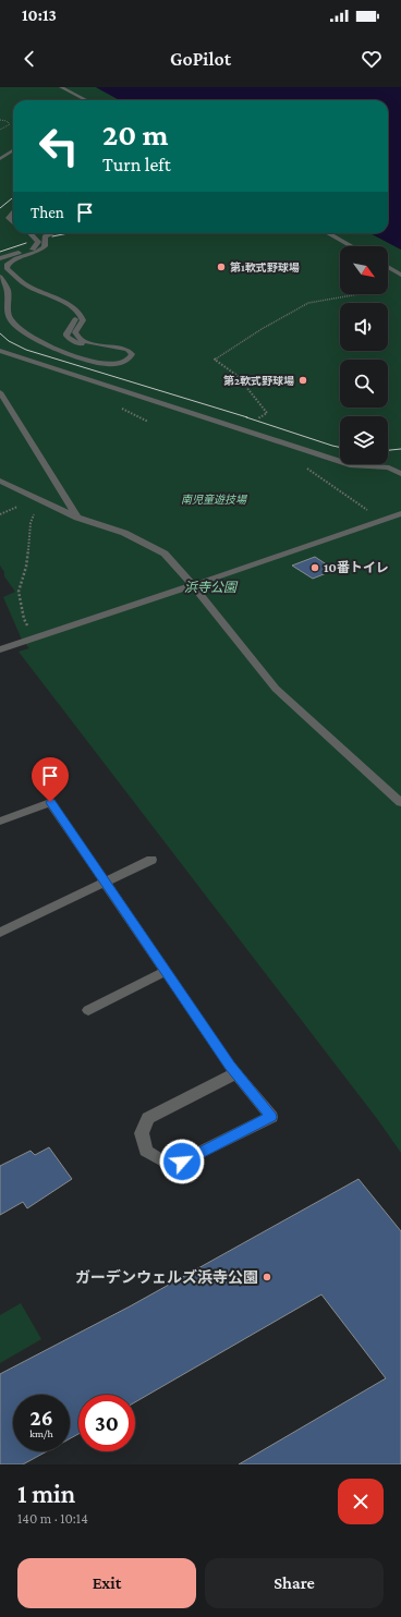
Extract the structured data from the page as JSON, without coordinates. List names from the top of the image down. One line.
{"parks":["南児童遊技場","浜寺公園"],"places":["第1軟式野球場","第2軟式野球場","10番トイレ","ガーデンウェルズ浜寺公園"],"north":"bottom right","page":{"status":"10:13","header":"GoPilot","turn":["20 m","Turn left"],"then":"Then","speed":"26 km/h","limit":"30","heading":["1 min","140 m · 10:14"],"buttons":["Exit","Share"]}}
